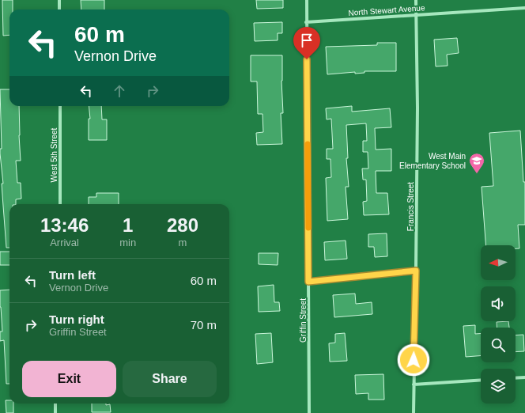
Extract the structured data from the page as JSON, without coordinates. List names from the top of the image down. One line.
{"streets":{"street":["North Stewart Avenue","West 5th Street","Francis Street","Griffin Street"]},"crossings":[["North Stewart Avenue","Francis Street"],["North Stewart Avenue","Griffin Street"]],"places":{"school or university":["West Main Elementary School"]},"north":"left","page":{"turn":["60 m","Vernon Drive"],"eta":["13:46","Arrival","1","min","280","m"],"list":[{"name":"Turn left","note":"Vernon Drive","value":"60 m"},{"name":"Turn right","note":"Griffin Street","value":"70 m"}],"buttons":["Exit","Share"]}}
